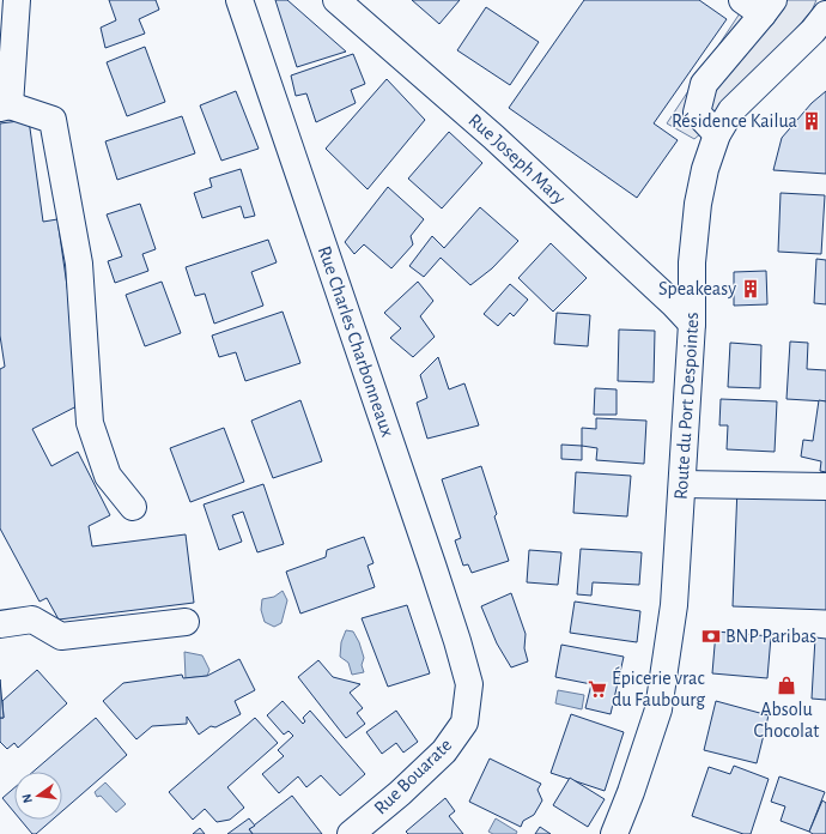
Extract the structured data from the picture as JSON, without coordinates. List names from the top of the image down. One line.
{"streets":{"street":["Rue Joseph Mary","Rue Charles Charbonneaux","Route du Port Despointes","Rue Bouarate"]},"crossings":[["Rue Joseph Mary","Route du Port Despointes"],["Rue Charles Charbonneaux","Rue Bouarate"]],"places":{"building":["Résidence Kailua","Speakeasy"],"bank":["BNP Paribas"],"shop":["Absolu Chocolat"],"supermarket":["Épicerie vrac du Faubourg"]},"north":"left"}
